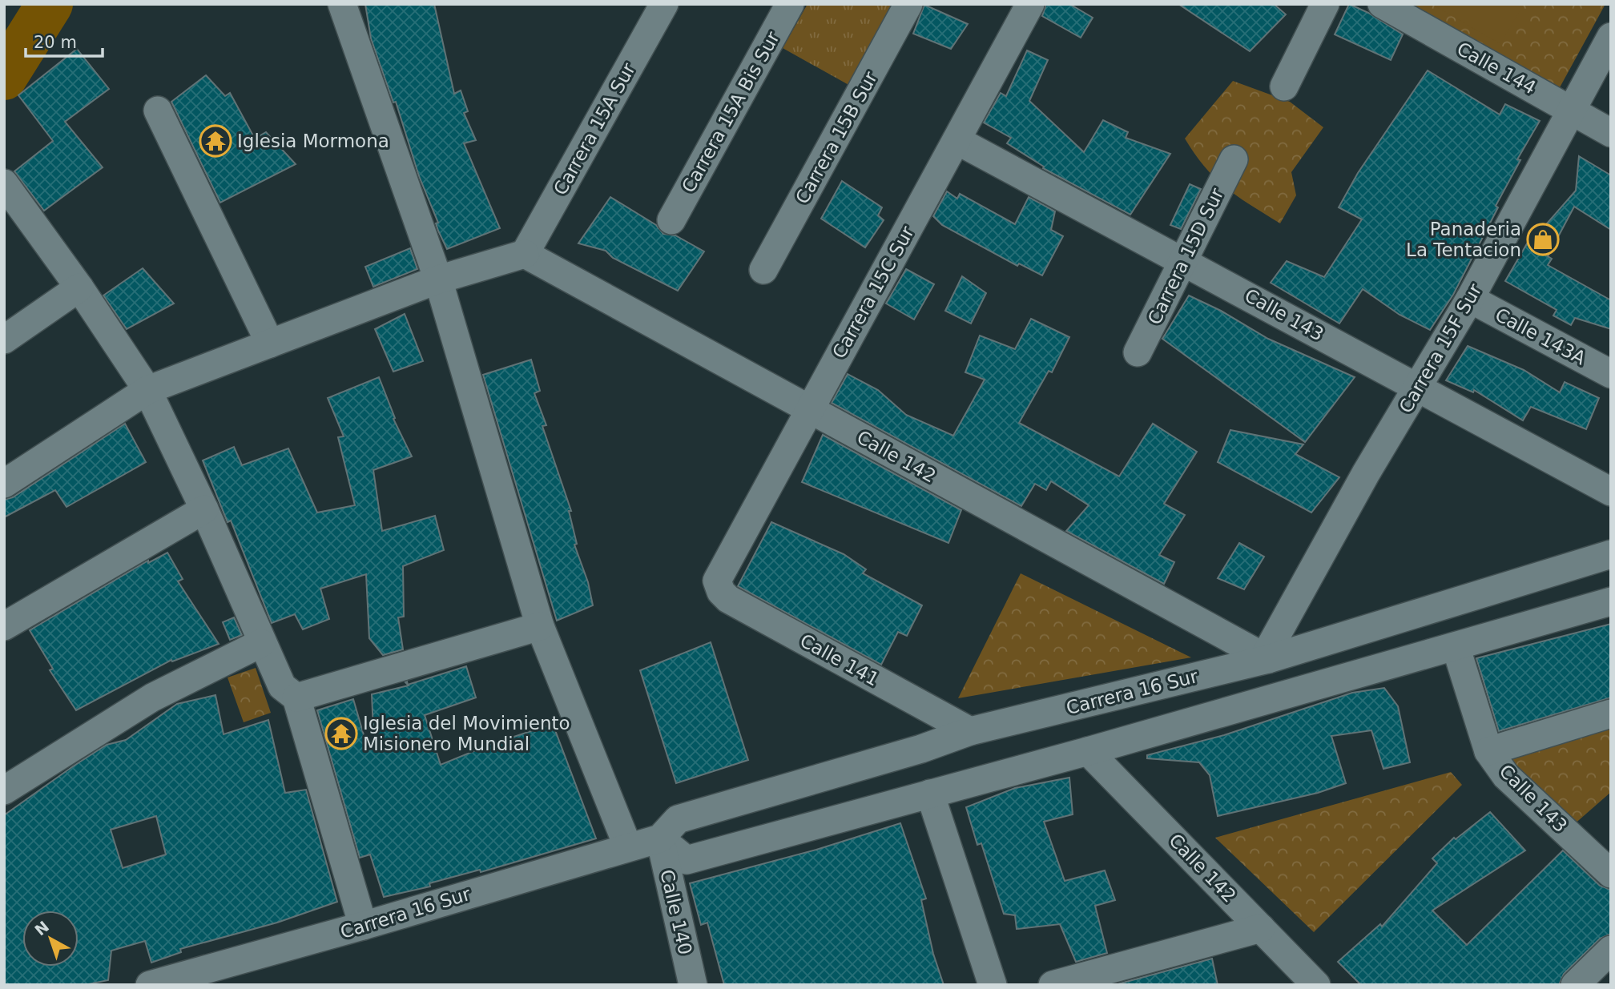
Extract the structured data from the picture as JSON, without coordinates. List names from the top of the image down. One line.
{"streets":{"street":["Calle 144","Carrera 15A Bis Sur","Carrera 15A Sur","Carrera 15B Sur","Carrera 15D Sur","Carrera 15C Sur","Calle 143","Calle 143A","Carrera 15F Sur","Calle 142","Calle 141","Carrera 16 Sur","Calle 140"]},"crossings":[["Calle 144","Carrera 15F Sur"],["Carrera 15A Sur","Calle 142"],["Carrera 15D Sur","Calle 143"],["Carrera 15C Sur","Calle 143"],["Carrera 15C Sur","Calle 142"],["Carrera 15C Sur","Calle 141"],["Calle 143","Carrera 15F Sur"],["Calle 143A","Carrera 15F Sur"],["Carrera 15F Sur","Calle 142"],["Carrera 15F Sur","Carrera 16 Sur"],["Calle 142","Carrera 16 Sur"],["Calle 141","Carrera 16 Sur"],["Carrera 16 Sur","Calle 140"]],"places":{"temple":["Iglesia Mormona","Iglesia del Movimiento Misionero Mundial"],"shop":["Panaderia La Tentacion"]},"scale_bar":"20 m","north":"top left"}
